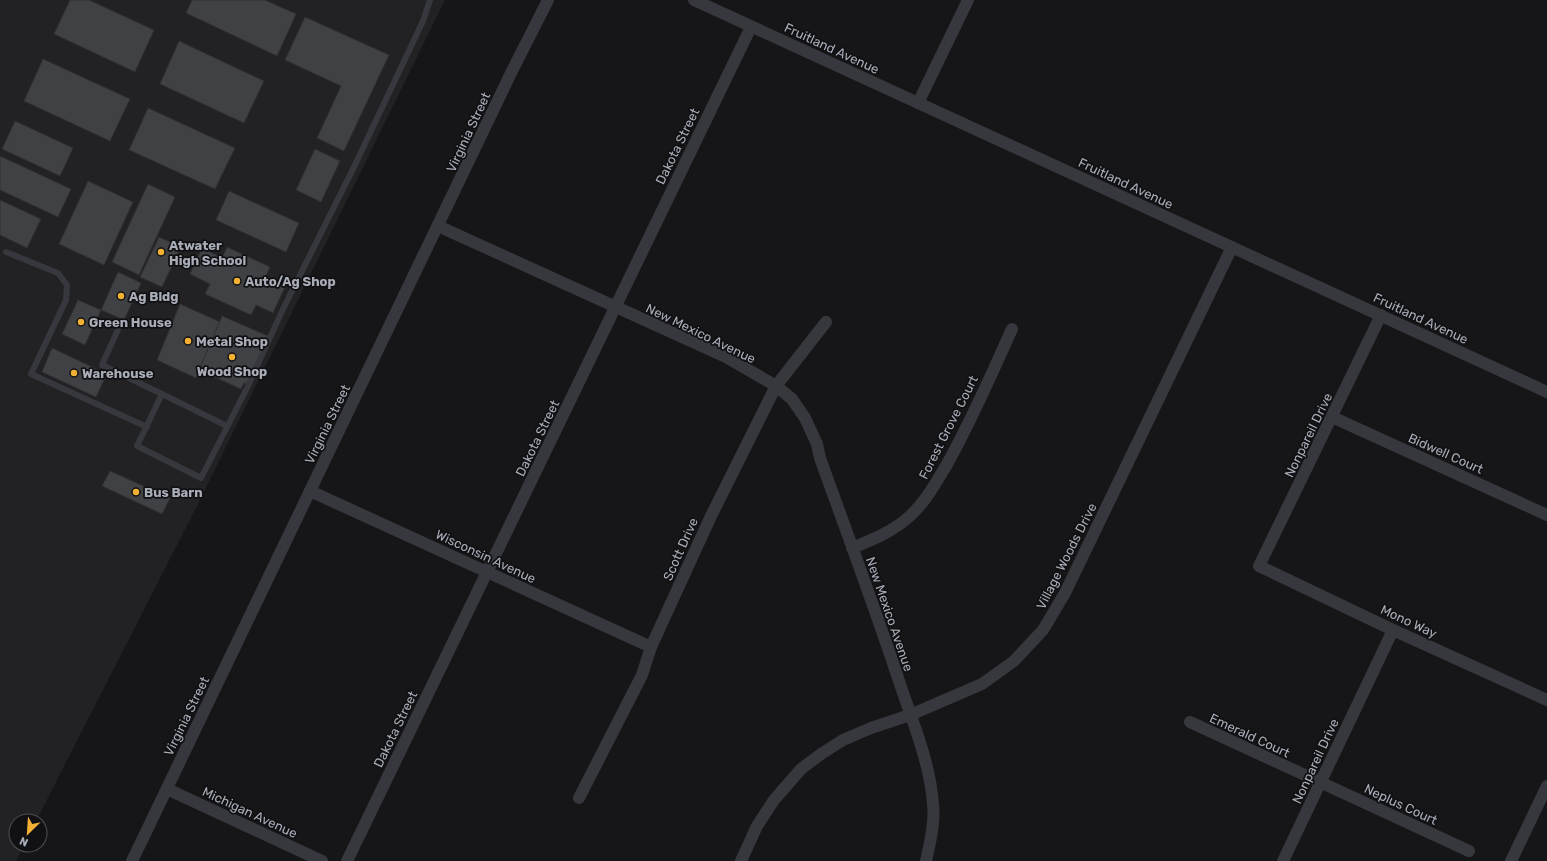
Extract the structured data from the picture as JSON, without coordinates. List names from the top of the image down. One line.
{"streets":{"street":["Fruitland Avenue","Virginia Street","Dakota Street","New Mexico Avenue","Forest Grove Court","Nonpareil Drive","Bidwell Court","Scott Drive","Wisconsin Avenue","Village Woods Drive","Mono Way","Emerald Court","Neplus Court","Michigan Avenue"]},"crossings":[["Fruitland Avenue","Dakota Street"],["Fruitland Avenue","Nonpareil Drive"],["Fruitland Avenue","Village Woods Drive"],["Virginia Street","New Mexico Avenue"],["Virginia Street","Wisconsin Avenue"],["Virginia Street","Michigan Avenue"],["Dakota Street","New Mexico Avenue"],["Dakota Street","Wisconsin Avenue"],["New Mexico Avenue","Forest Grove Court"],["New Mexico Avenue","Scott Drive"],["New Mexico Avenue","Village Woods Drive"],["Nonpareil Drive","Bidwell Court"],["Nonpareil Drive","Mono Way"],["Nonpareil Drive","Emerald Court"],["Nonpareil Drive","Neplus Court"],["Scott Drive","Wisconsin Avenue"],["Emerald Court","Neplus Court"]],"places":["Atwater High School","Auto/Ag Shop","Ag Bldg","Green House","Metal Shop","Wood Shop","Warehouse","Bus Barn"],"north":"bottom left"}
